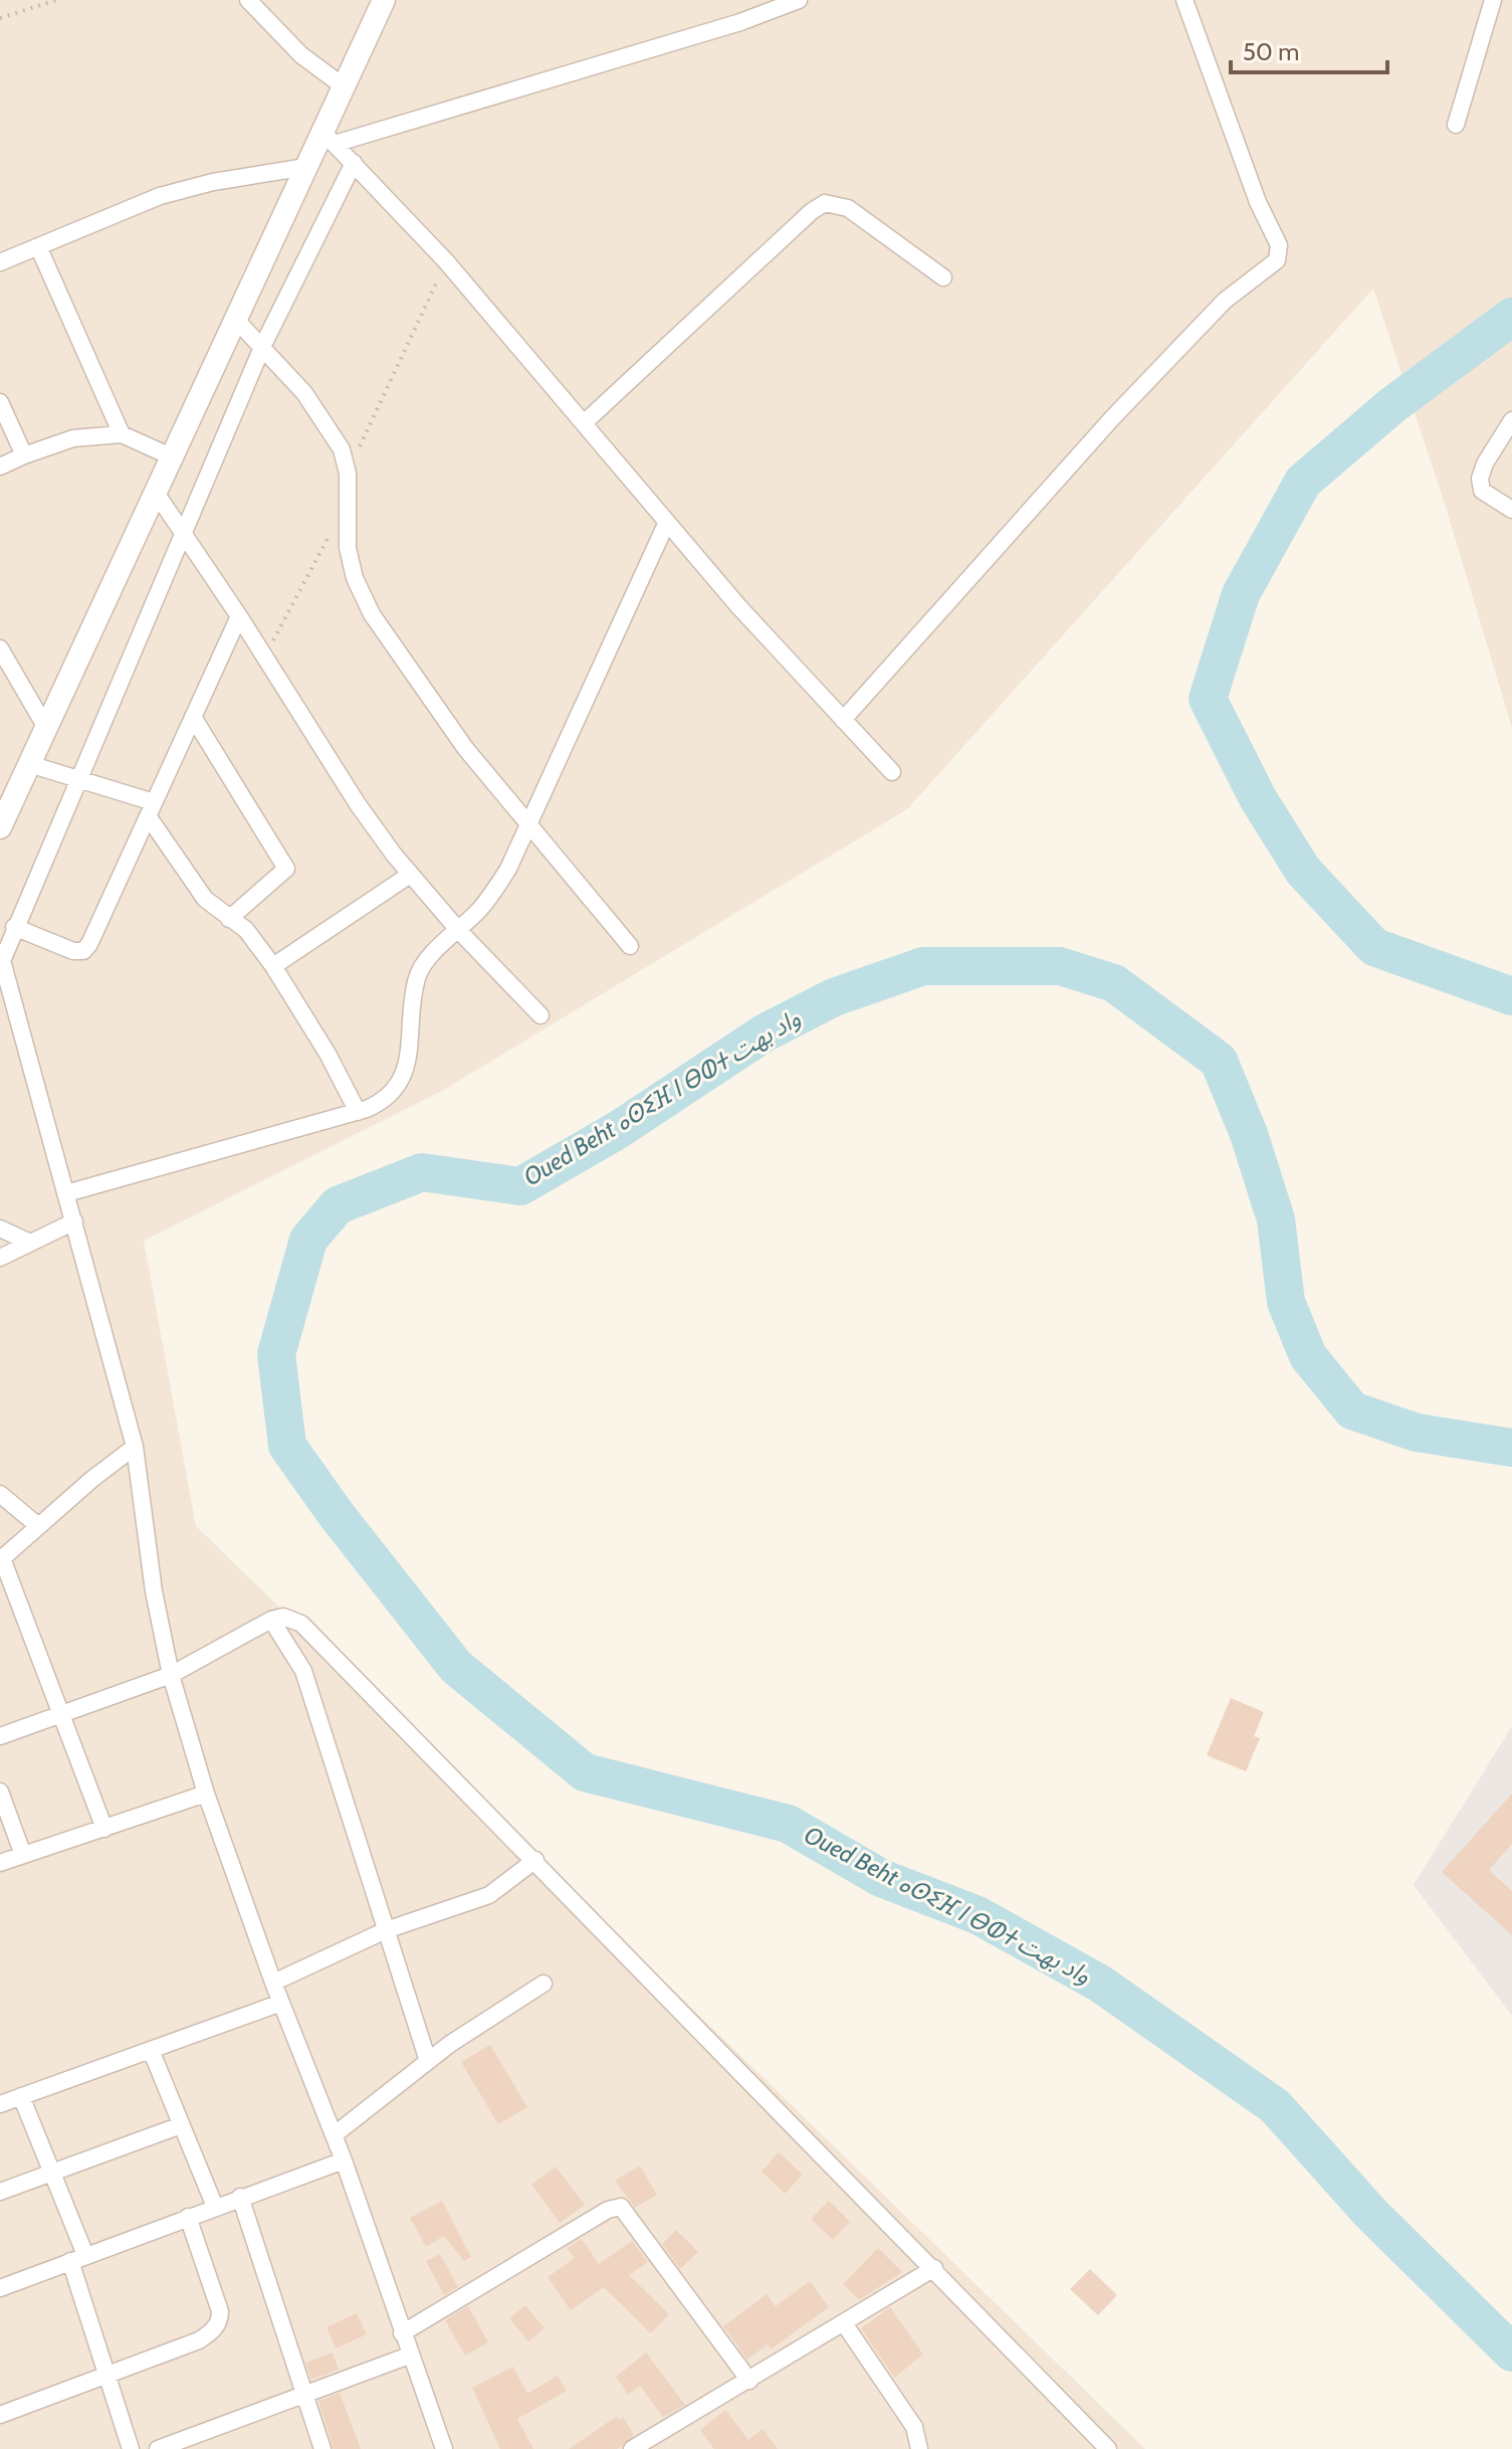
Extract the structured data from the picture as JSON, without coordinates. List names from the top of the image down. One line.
{"water":["Oued Beht ⴰⵙⵉⴼ ⵏ ⴱⵀⵜ واد بهت"],"scale_bar":"50 m"}
